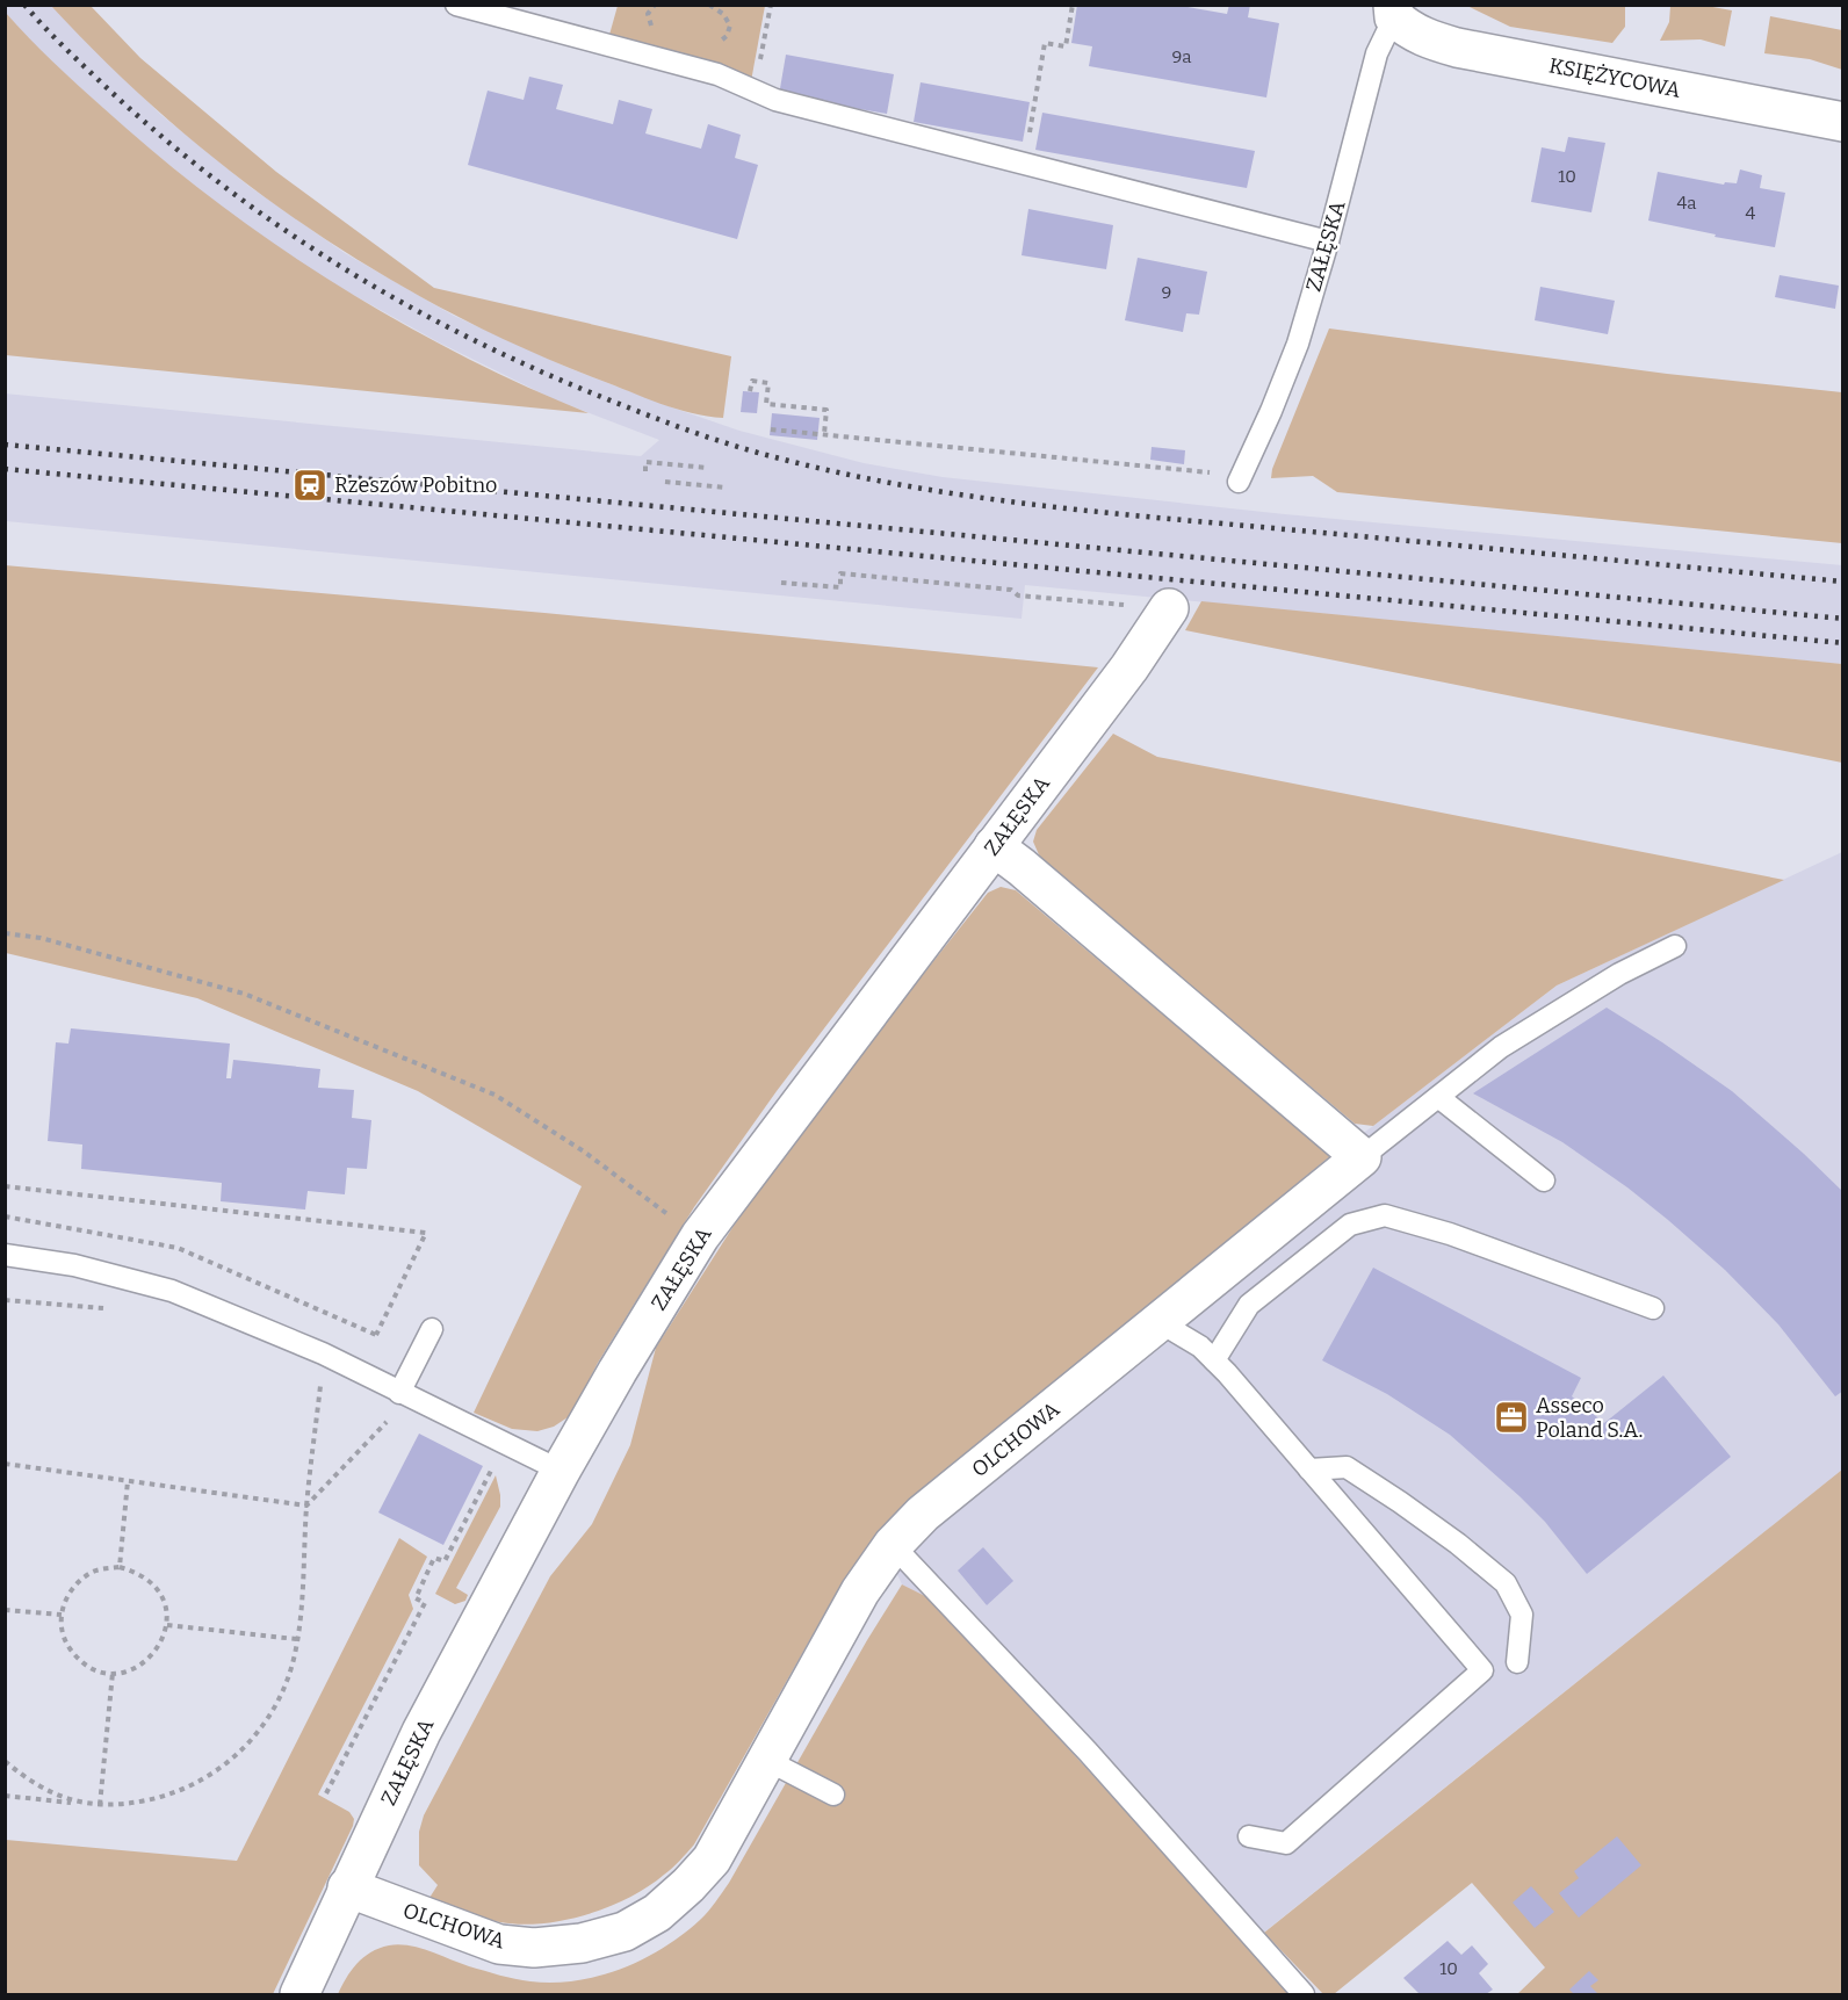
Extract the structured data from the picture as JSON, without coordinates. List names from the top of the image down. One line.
{"streets":{"street":["KSIĘŻYCOWA","ZAŁĘSKA","OLCHOWA"]},"crossings":[["KSIĘŻYCOWA","ZAŁĘSKA"],["ZAŁĘSKA","OLCHOWA"]],"places":{"station":["Rzeszów Pobitno"],"office":["Asseco Poland S.A."]},"house_numbers":["9a","10","4a","4","9","10"]}
